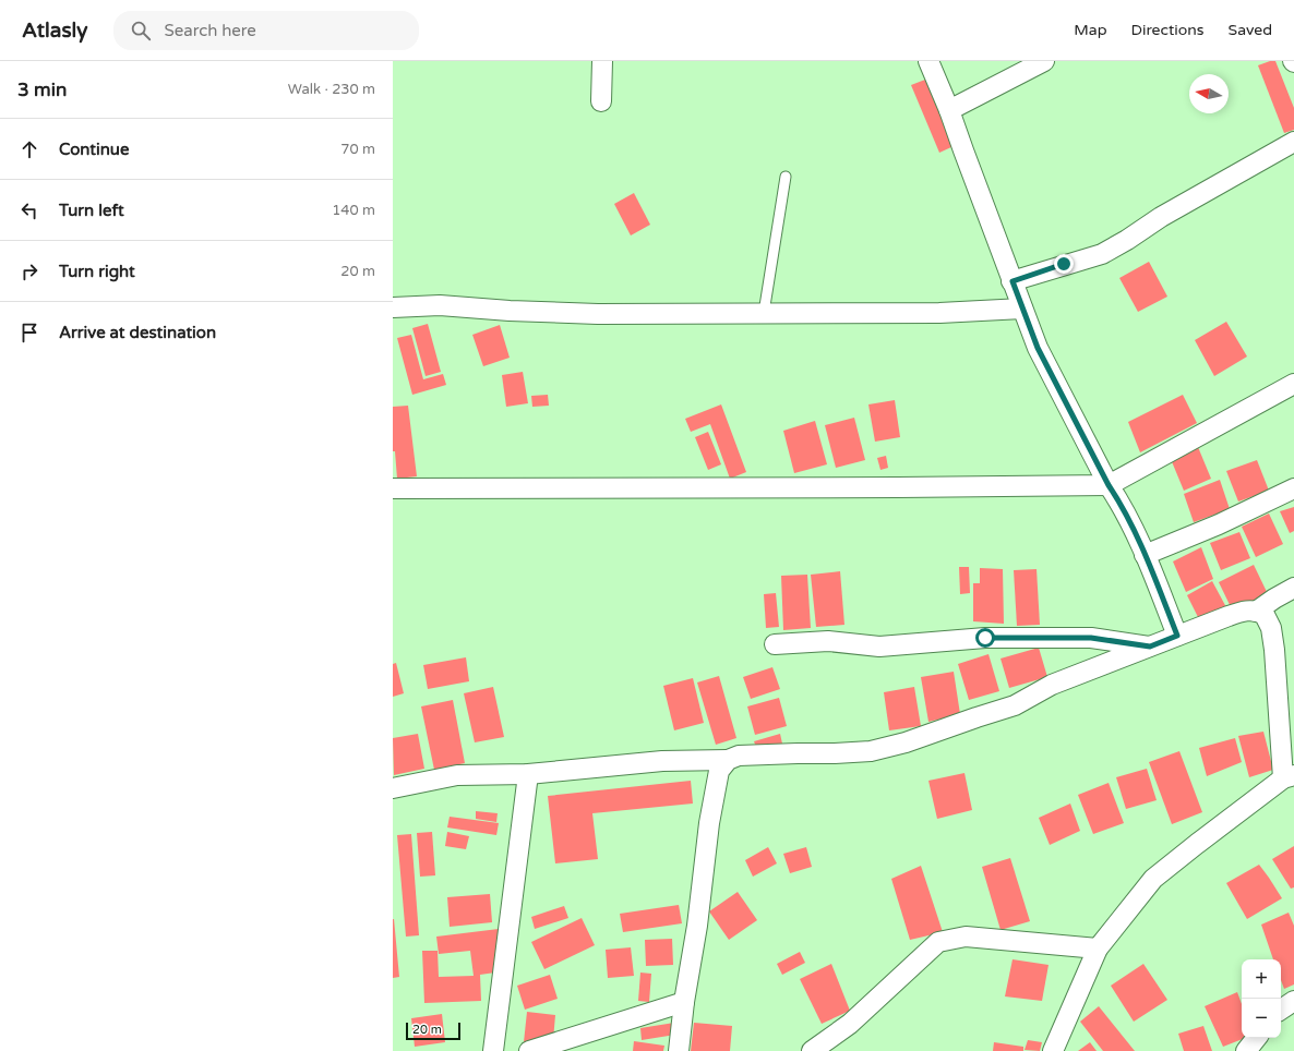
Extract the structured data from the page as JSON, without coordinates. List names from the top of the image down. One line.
{"scale_bar":"20 m","north":"left","page":{"header":"Atlasly","search":"Search here","nav":["Map","Directions","Saved"],"heading":["3 min","Walk · 230 m"],"list":[["Continue","70 m"],["Turn left","140 m"],["Turn right","20 m"],"Arrive at destination"],"map_buttons":["+","−"],"scale":"20 m"}}
